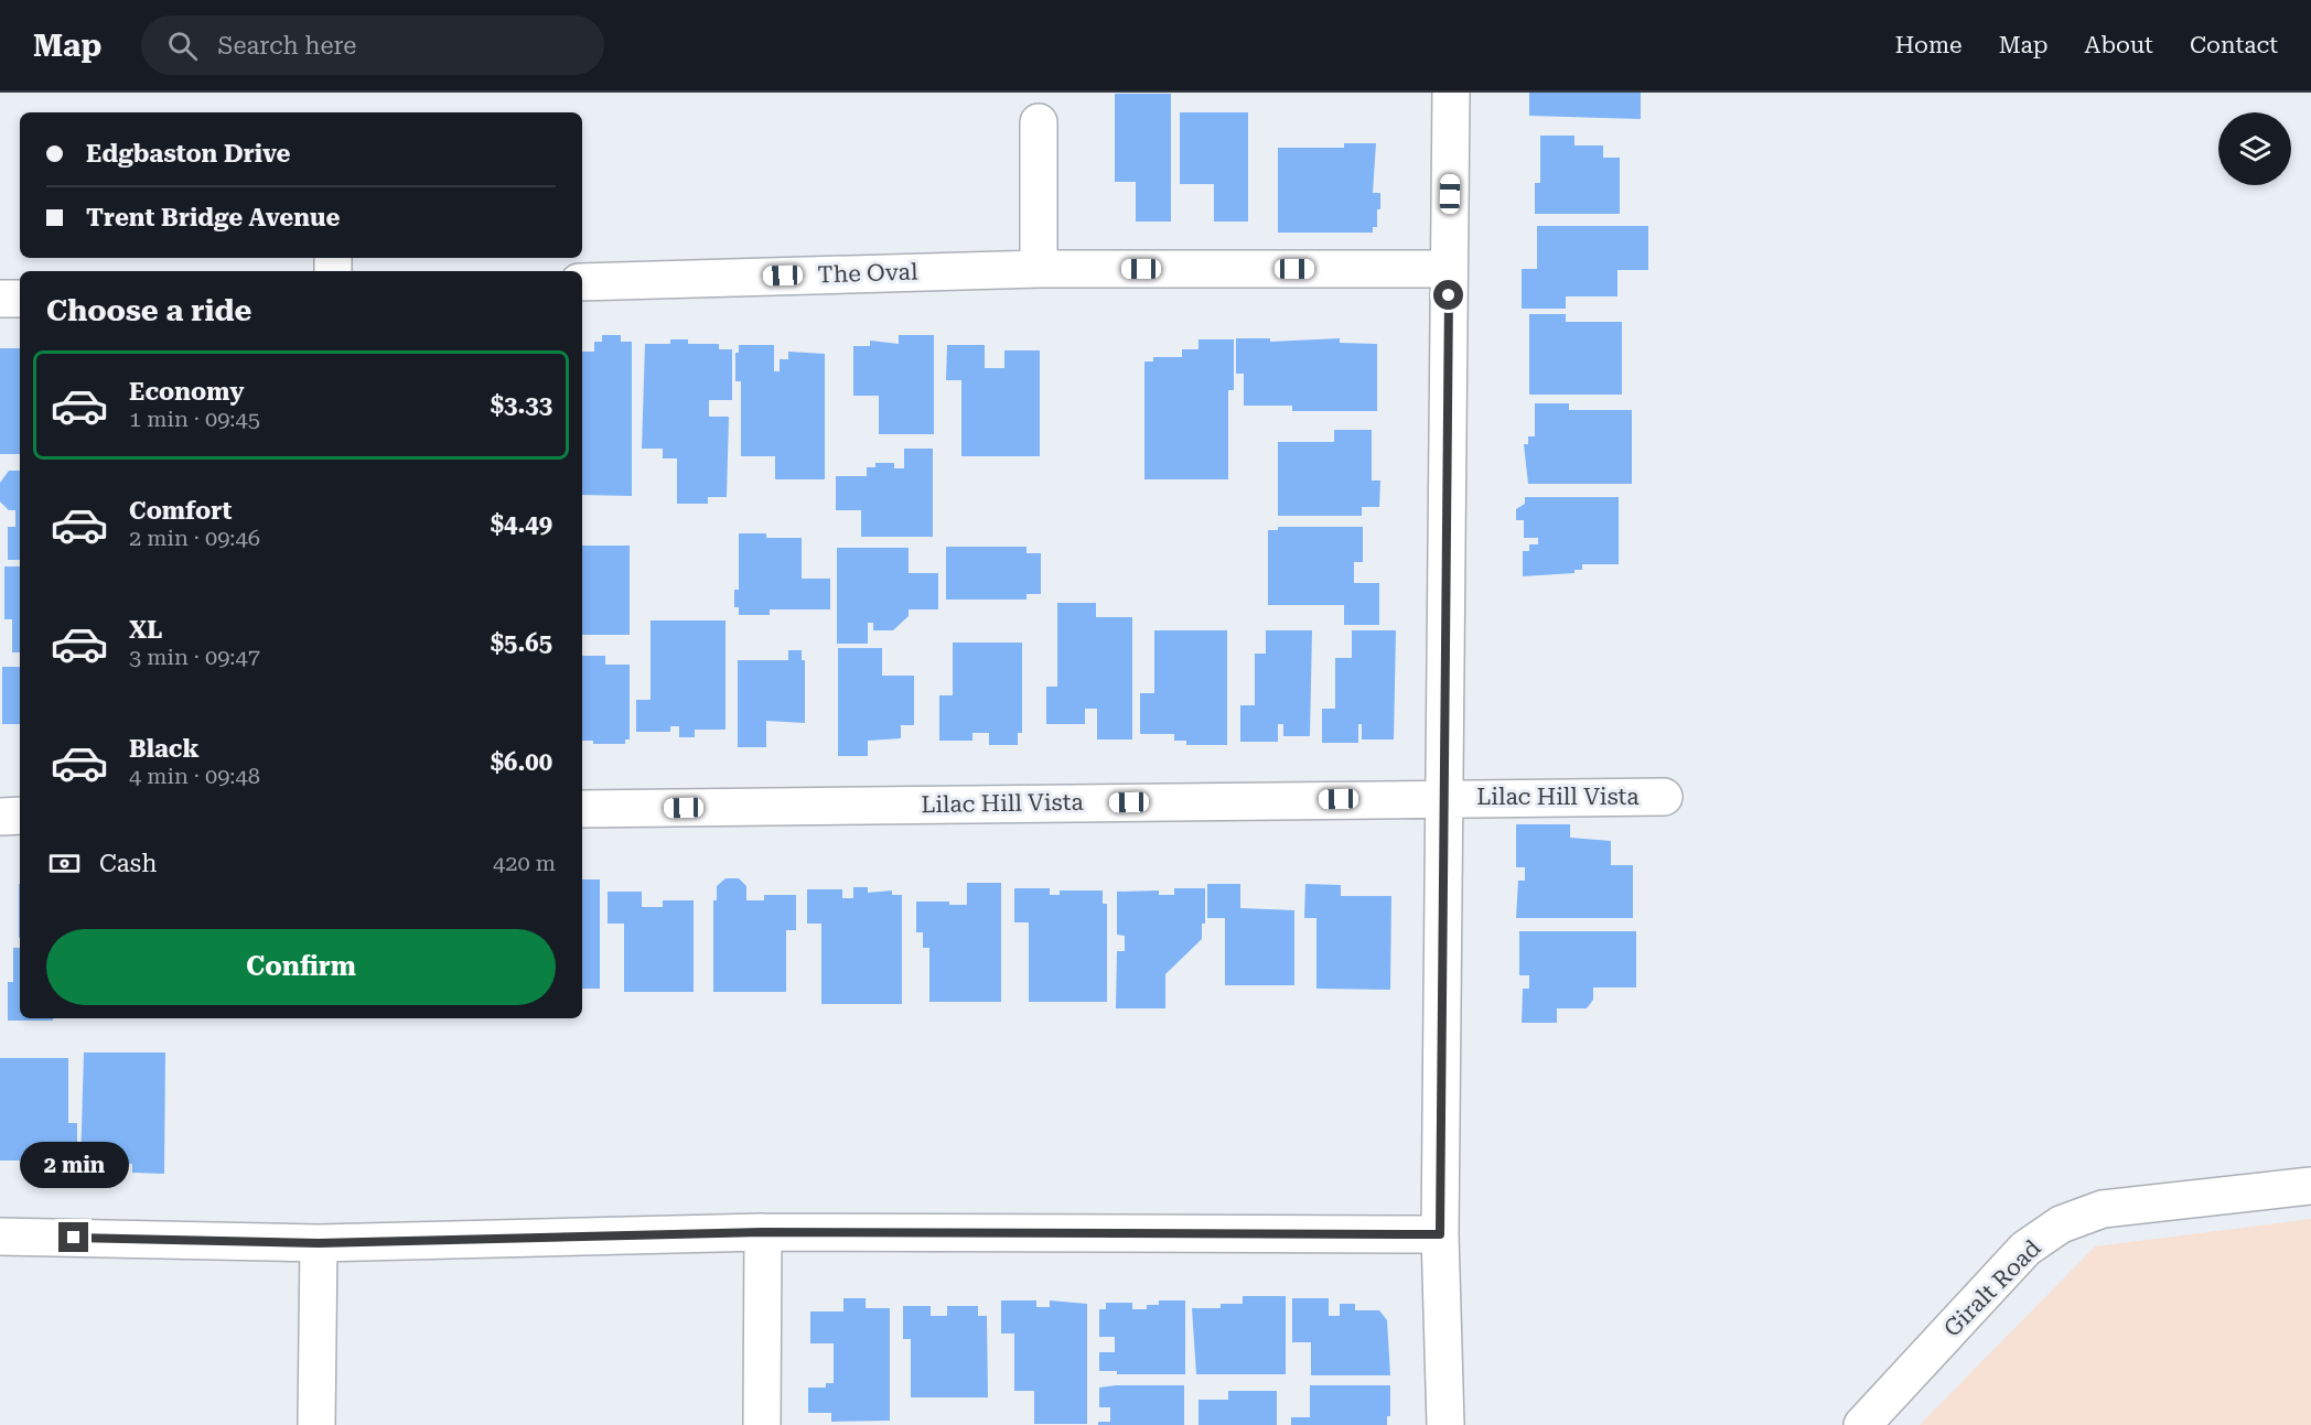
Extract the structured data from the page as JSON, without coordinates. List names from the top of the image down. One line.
{"streets":{"street":["The Oval","Lilac Hill Vista","Giralt Road"]},"page":{"header":"Map","search":"Search here","nav":["Home","Map","About","Contact"],"banner":["Edgbaston Drive","Trent Bridge Avenue"],"heading":"Choose a ride","list":[{"name":"Economy","note":"1 min · 09:45","value":"$3.33"},{"name":"Comfort","note":"2 min · 09:46","value":"$4.49"},{"name":"XL","note":"3 min · 09:47","value":"$5.65"},{"name":"Black","note":"4 min · 09:48","value":"$6.00"}],"pay":["Cash","420 m"],"buttons":"Confirm","bubble":"2 min"}}
